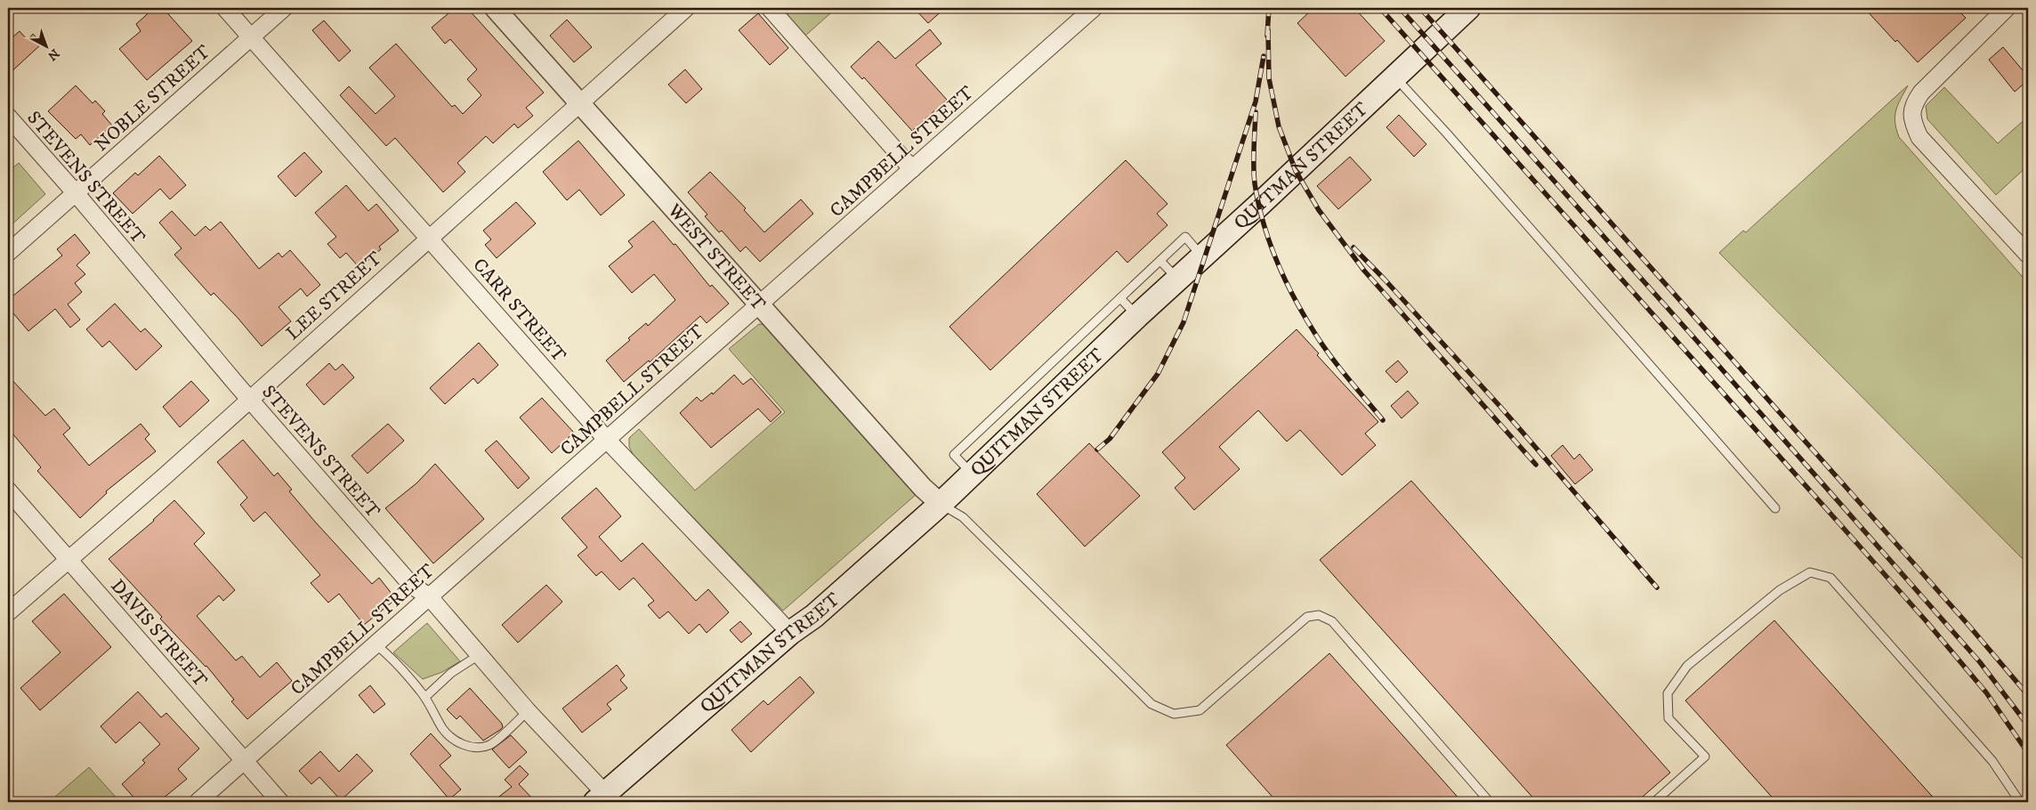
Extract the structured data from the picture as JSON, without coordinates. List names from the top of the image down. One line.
{"streets":{"main road":["QUITMAN STREET"],"street":["NOBLE STREET","CAMPBELL STREET","STEVENS STREET","WEST STREET","LEE STREET","CARR STREET","DAVIS STREET"]},"crossings":[["NOBLE STREET","STEVENS STREET"],["NOBLE STREET","CARR STREET"],["CAMPBELL STREET","STEVENS STREET"],["CAMPBELL STREET","WEST STREET"],["CAMPBELL STREET","CARR STREET"],["CAMPBELL STREET","DAVIS STREET"],["QUITMAN STREET","STEVENS STREET"],["QUITMAN STREET","WEST STREET"],["QUITMAN STREET","CARR STREET"],["STEVENS STREET","LEE STREET"],["WEST STREET","LEE STREET"],["LEE STREET","CARR STREET"],["LEE STREET","DAVIS STREET"]],"north":"bottom right"}
